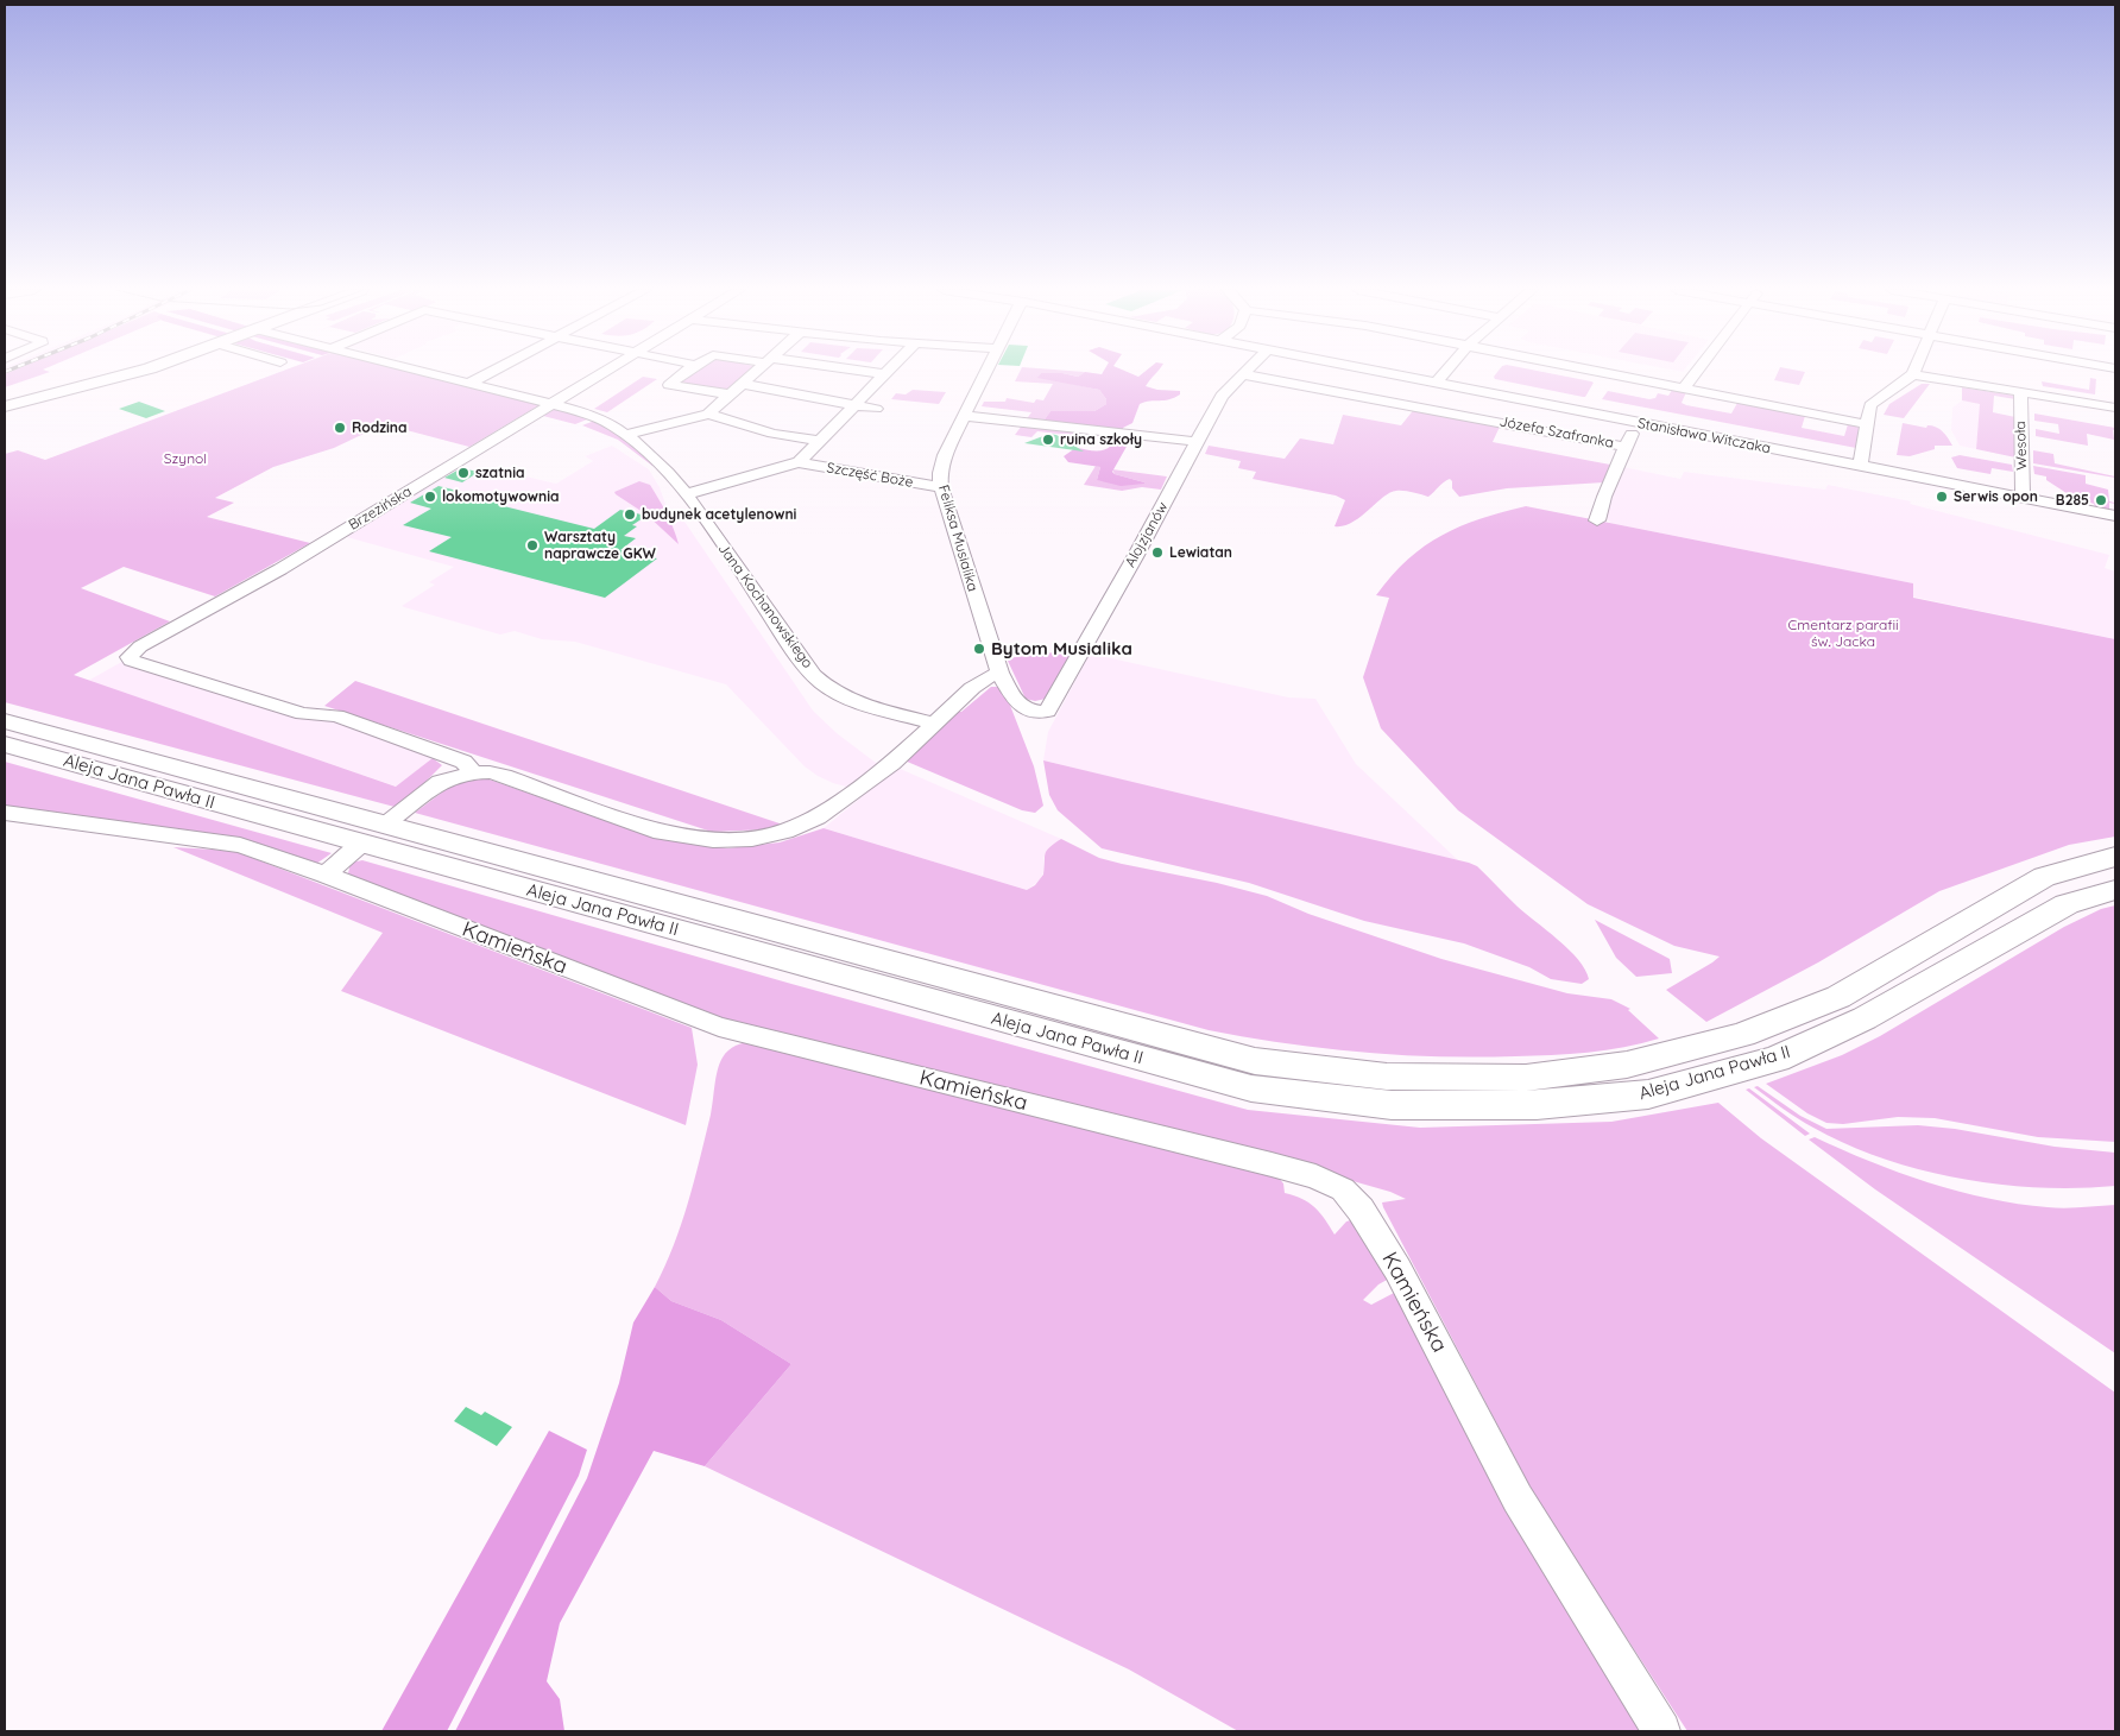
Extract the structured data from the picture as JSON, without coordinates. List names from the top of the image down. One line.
{"streets":{"main road":["Aleja Jana Pawła II"],"street":["Józefa Szafranka","Stanisława Witczaka","Wesoła","Szczęść Boże","Brzezińska","Alojzjanów","Feliksa Musialika","Jana Kochanowskiego","Kamieńska"]},"crossings":[["Józefa Szafranka","Alojzjanów"],["Stanisława Witczaka","Wesoła"],["Szczęść Boże","Feliksa Musialika"],["Brzezińska","Jana Kochanowskiego"],["Alojzjanów","Feliksa Musialika"]],"parks":["Szynol","Cmentarz parafii św. Jacka"],"places":["Rodzina","ruina szkoły","szatnia","lokomotywownia","Serwis opon","B285","budynek acetylenowni","Warsztaty naprawcze GKW","Lewiatan","Bytom Musialika"]}
